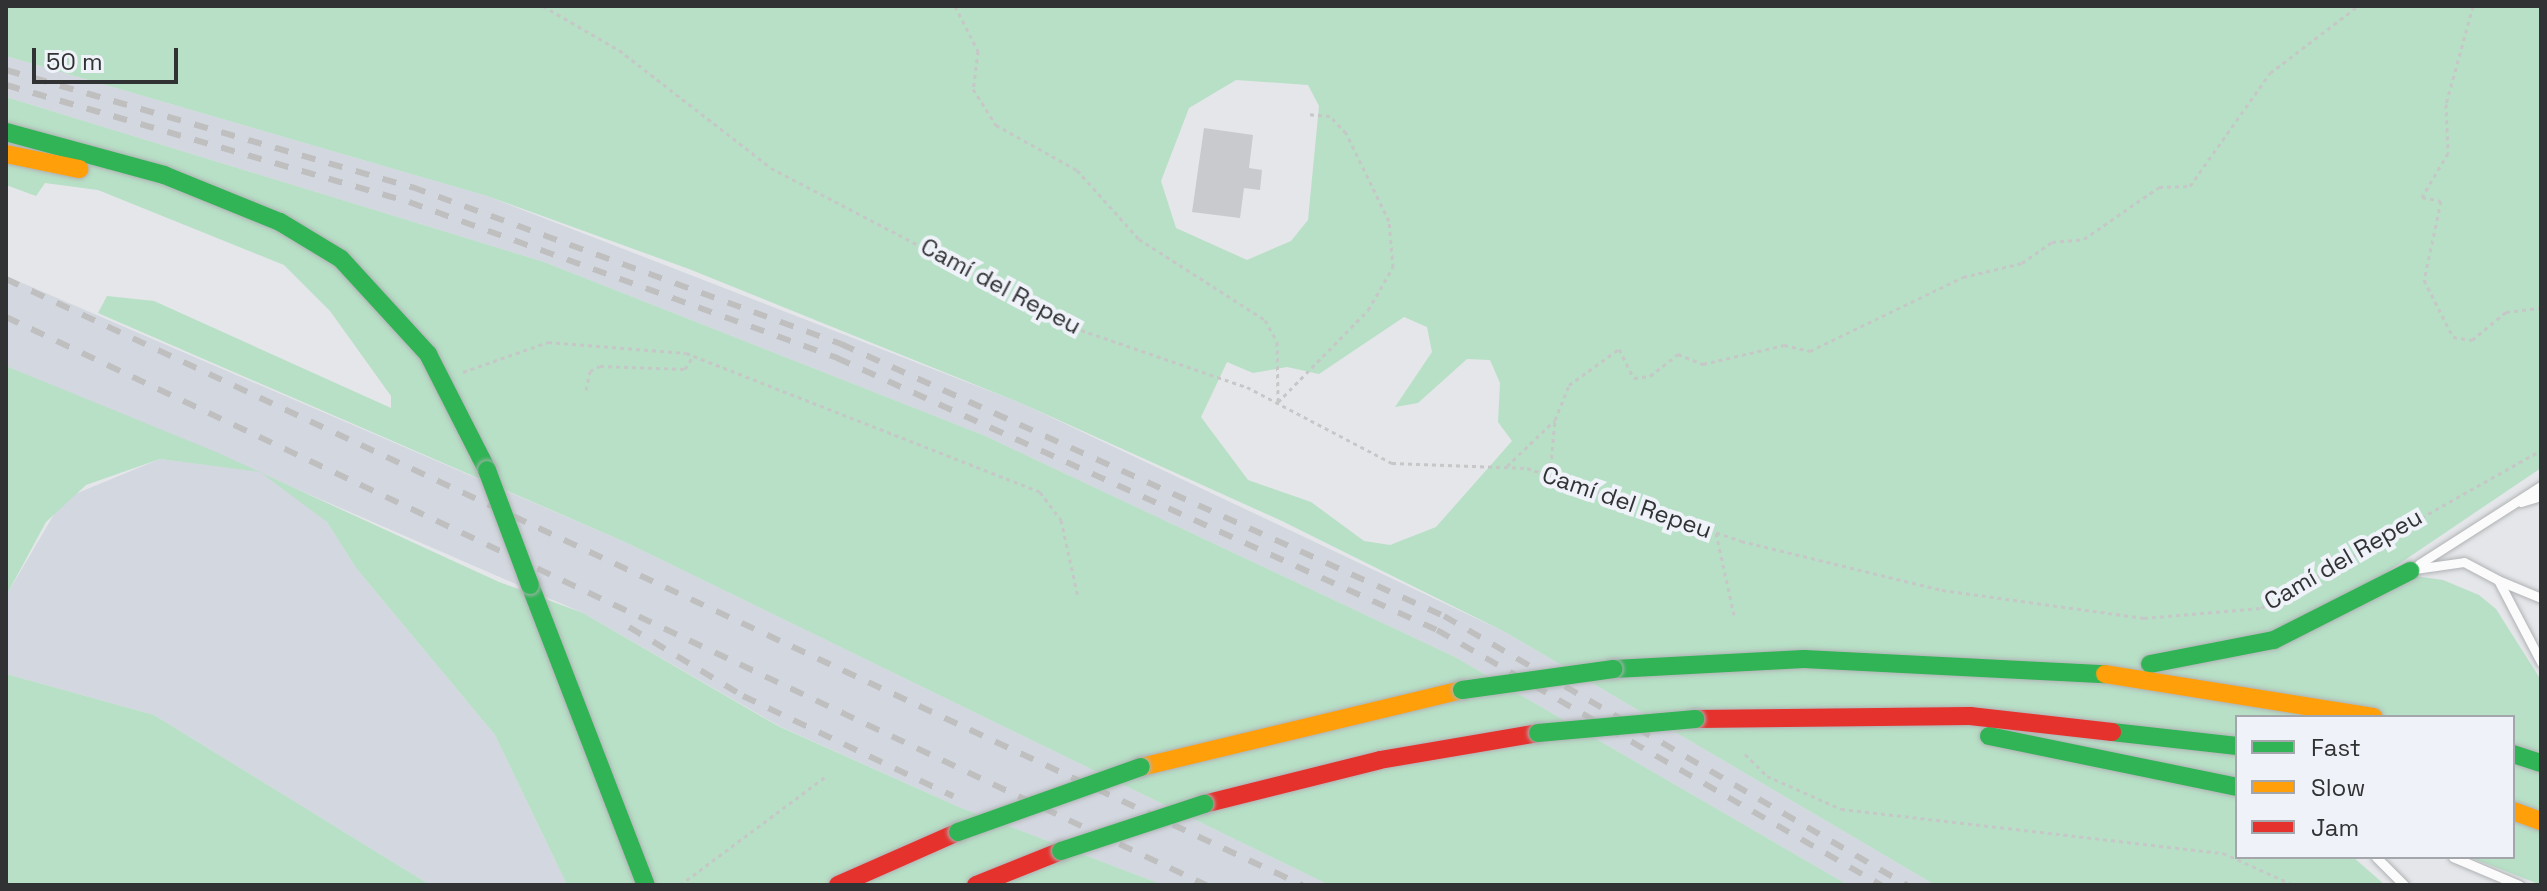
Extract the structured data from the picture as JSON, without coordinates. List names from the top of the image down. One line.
{"streets":{"path":["Camí del Repeu"]},"legend":["Fast","Slow","Jam"],"scale_bar":"50 m"}
